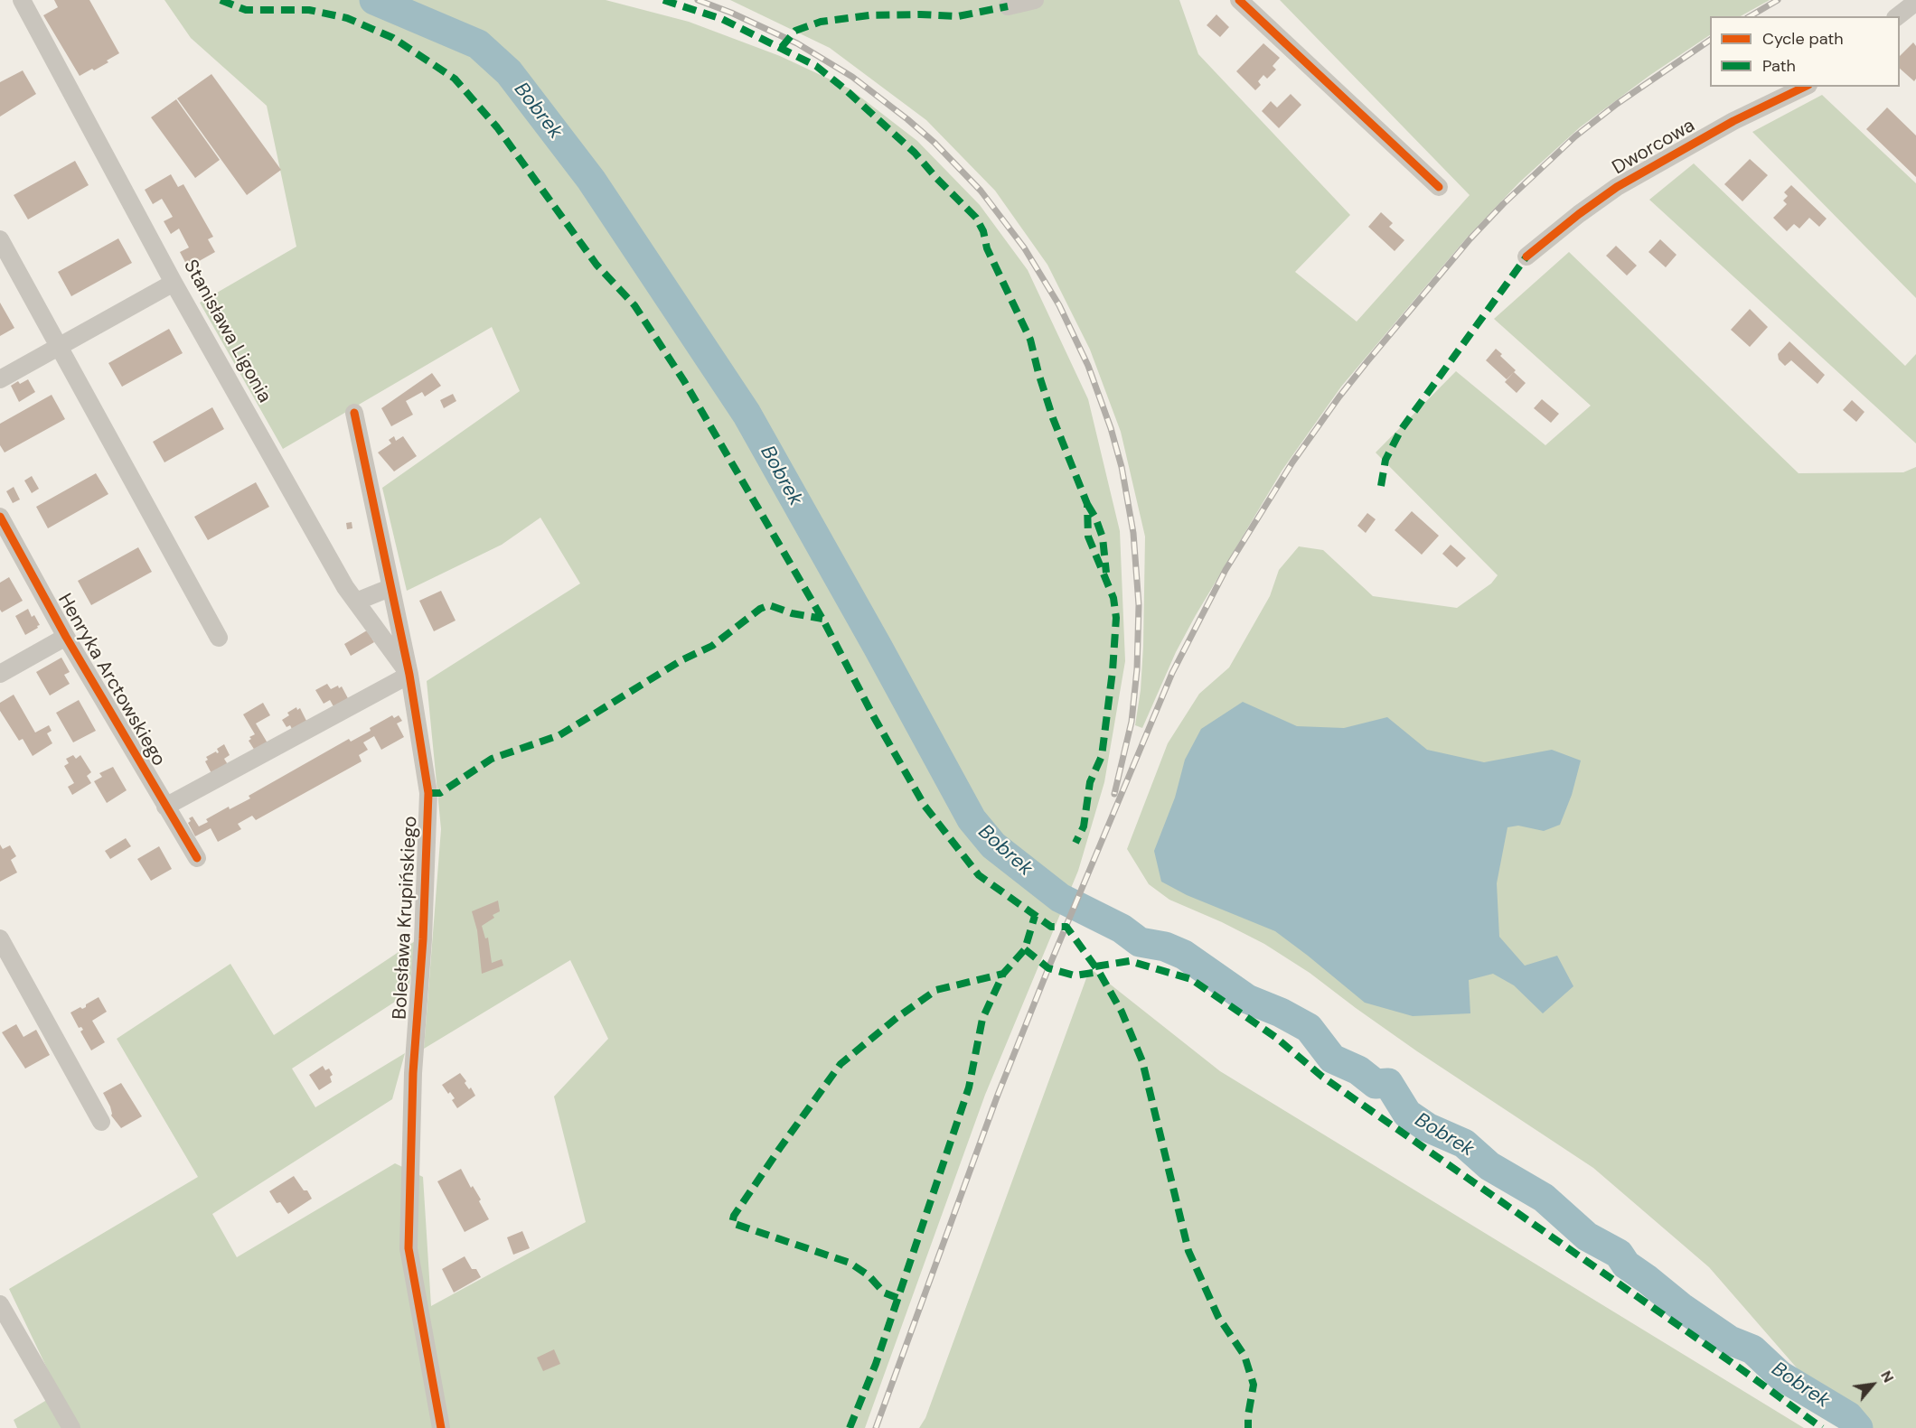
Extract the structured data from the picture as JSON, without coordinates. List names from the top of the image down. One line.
{"streets":{"street":["Dworcowa","Stanisława Ligonia","Henryka Arctowskiego","Bolesława Krupińskiego"]},"crossings":[["Stanisława Ligonia","Bolesława Krupińskiego"]],"water":["Bobrek"],"legend":["Cycle path","Path"],"north":"top right"}
